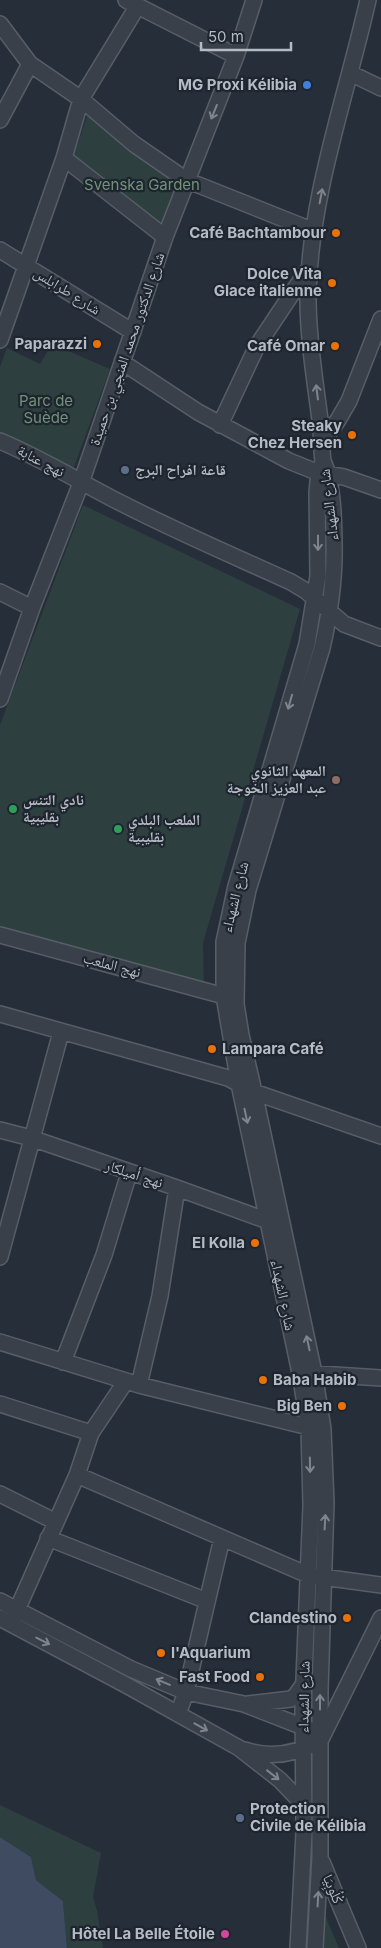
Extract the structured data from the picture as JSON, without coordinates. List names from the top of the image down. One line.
{"streets":{"street":["شارع طرابلس","شارع الدكتور محمد المنجي بن حميدة","نهج عنابة","شارع الشهداء","نهج الملعب","نهج أميلكار","كْلُوبِيَا"]},"crossings":[["شارع طرابلس","شارع الدكتور محمد المنجي بن حميدة"],["شارع الدكتور محمد المنجي بن حميدة","نهج عنابة"],["نهج عنابة","شارع الشهداء"],["شارع الشهداء","نهج الملعب"],["شارع الشهداء","نهج أميلكار"],["شارع الشهداء","كْلُوبِيَا"]],"parks":["Svenska Garden","Parc de Suède"],"places":["MG Proxi Kélibia","Café Bachtambour","Dolce Vita Glace italienne","Paparazzi","Café Omar","Steaky Chez Hersen","قاعة افراح البرج","المعهد الثانوي عبد العزيز الخوجة","نادي التنس بقليبية","الملعب البلدي بقليبية","Lampara Café","El Kolla","Baba Habib","Big Ben","Clandestino","l'Aquarium","Fast Food","Protection Civile de Kélibia","Hôtel La Belle Étoile"],"scale_bar":"50 m"}
